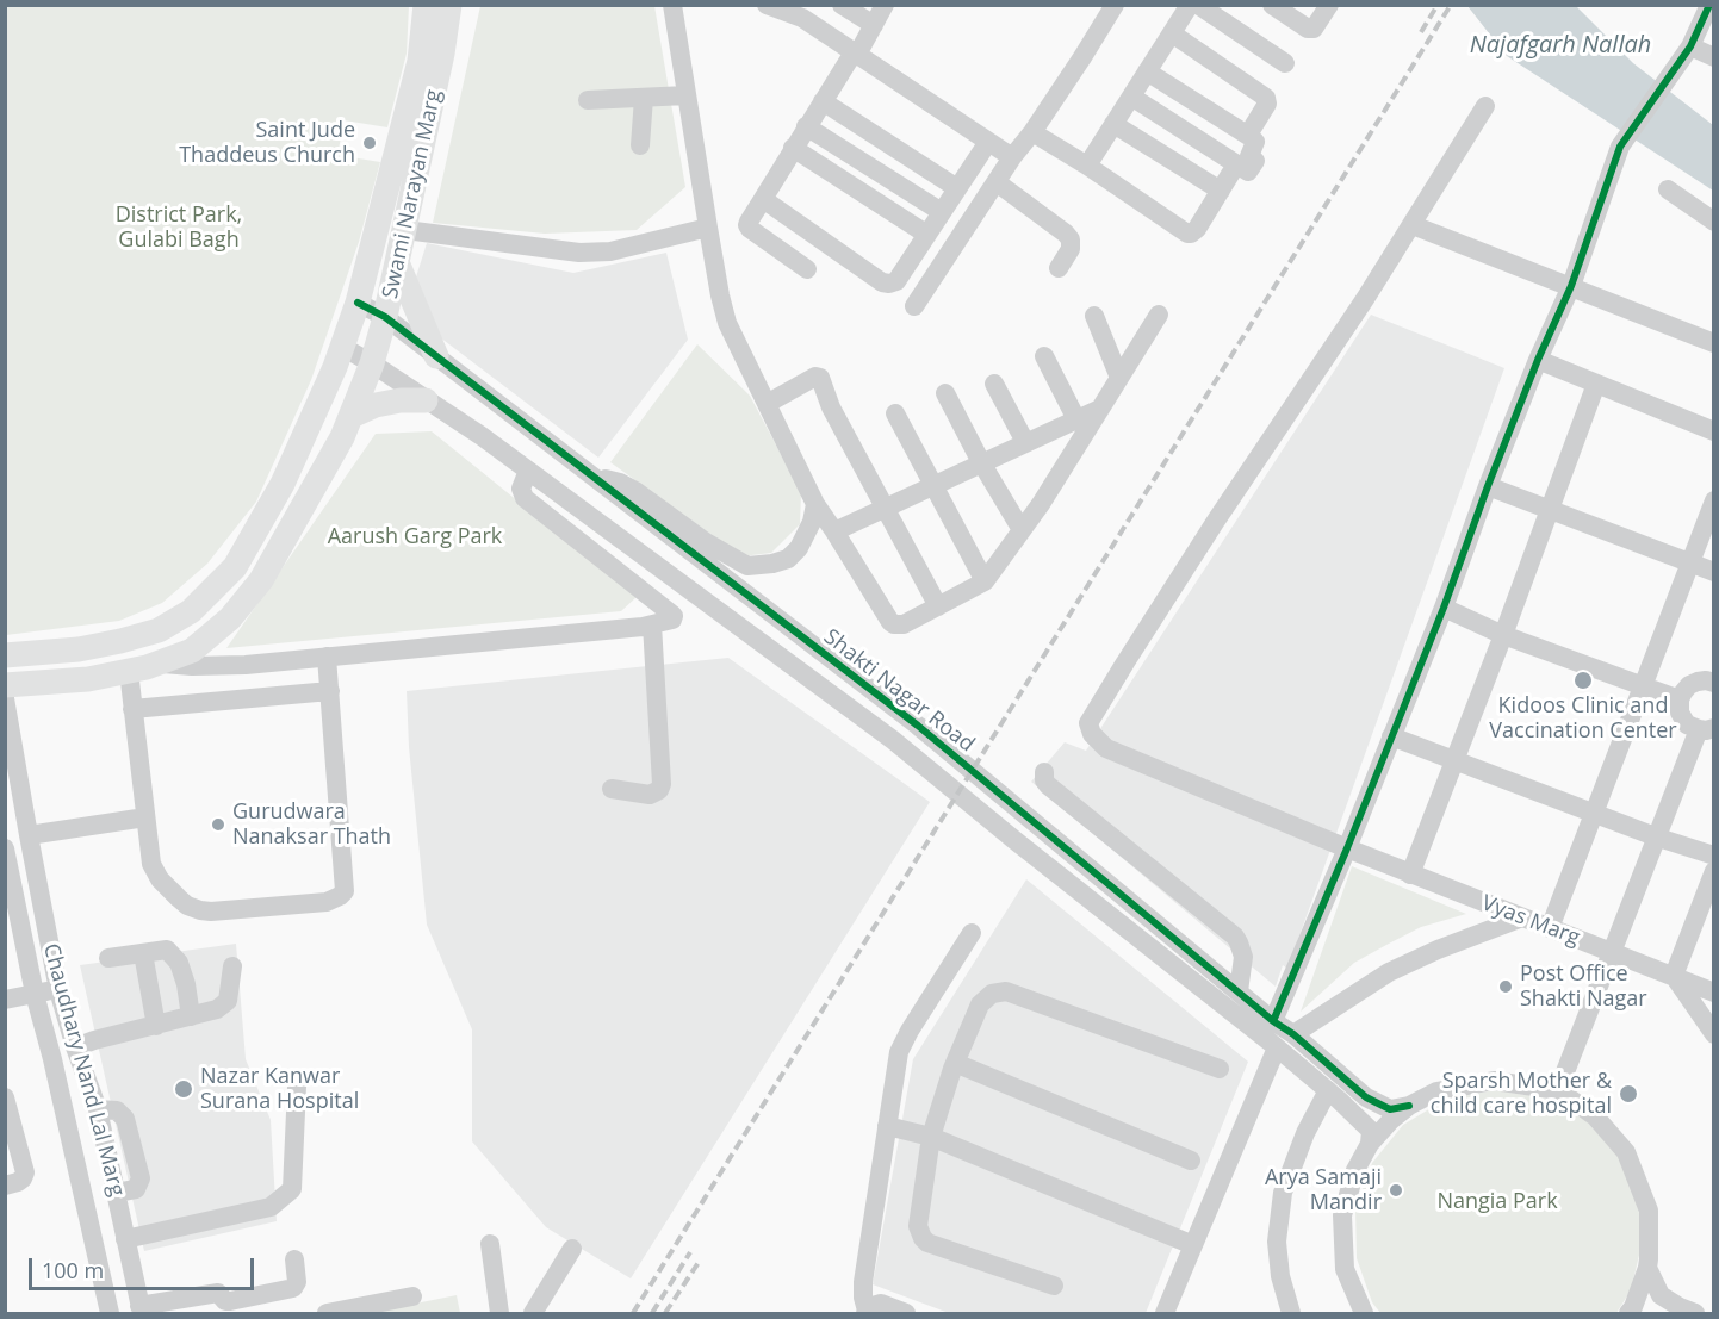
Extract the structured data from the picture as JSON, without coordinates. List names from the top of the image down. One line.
{"streets":{"main road":["Swami Narayan Marg"],"street":["Shakti Nagar Road","Vyas Marg","Chaudhary Nand Lal Marg"]},"crossings":[["Swami Narayan Marg","Shakti Nagar Road"]],"water":["Najafgarh Nallah"],"parks":["District Park, Gulabi Bagh","Aarush Garg Park","Nangia Park"],"places":["Saint Jude Thaddeus Church","Kidoos Clinic and Vaccination Center","Gurudwara Nanaksar Thath","Post Office Shakti Nagar","Nazar Kanwar Surana Hospital","Sparsh Mother & child care hospital","Arya Samaji Mandir"],"scale_bar":"100 m"}
